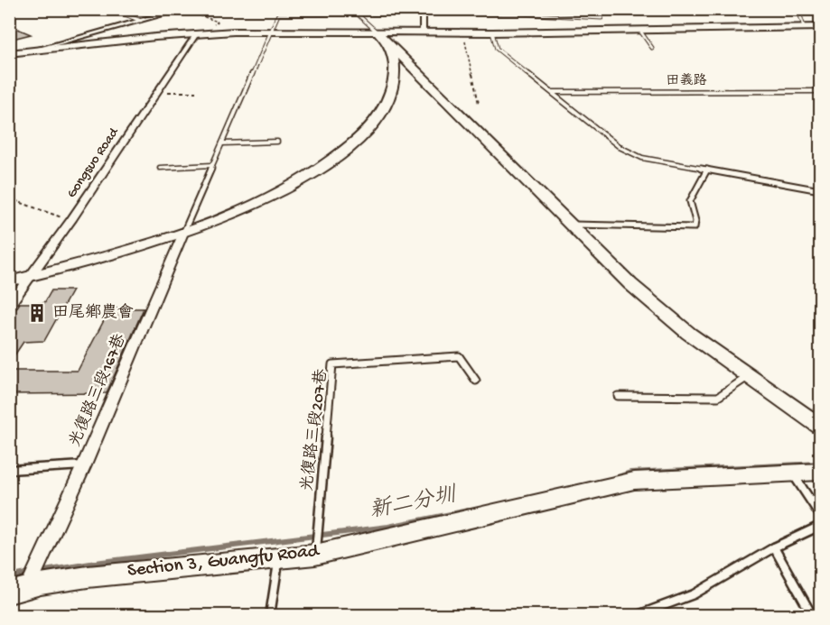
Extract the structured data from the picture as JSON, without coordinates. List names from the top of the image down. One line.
{"streets":{"street":["Gongsuo Road","光復路三段167巷","Section 3, Guangfu Road"],"lane":["田義路","光復路三段207巷"]},"crossings":[["光復路三段167巷","Section 3, Guangfu Road"],["光復路三段207巷","Section 3, Guangfu Road"]],"water":["新二分圳"],"places":{"building":["田尾鄉農會"]}}
